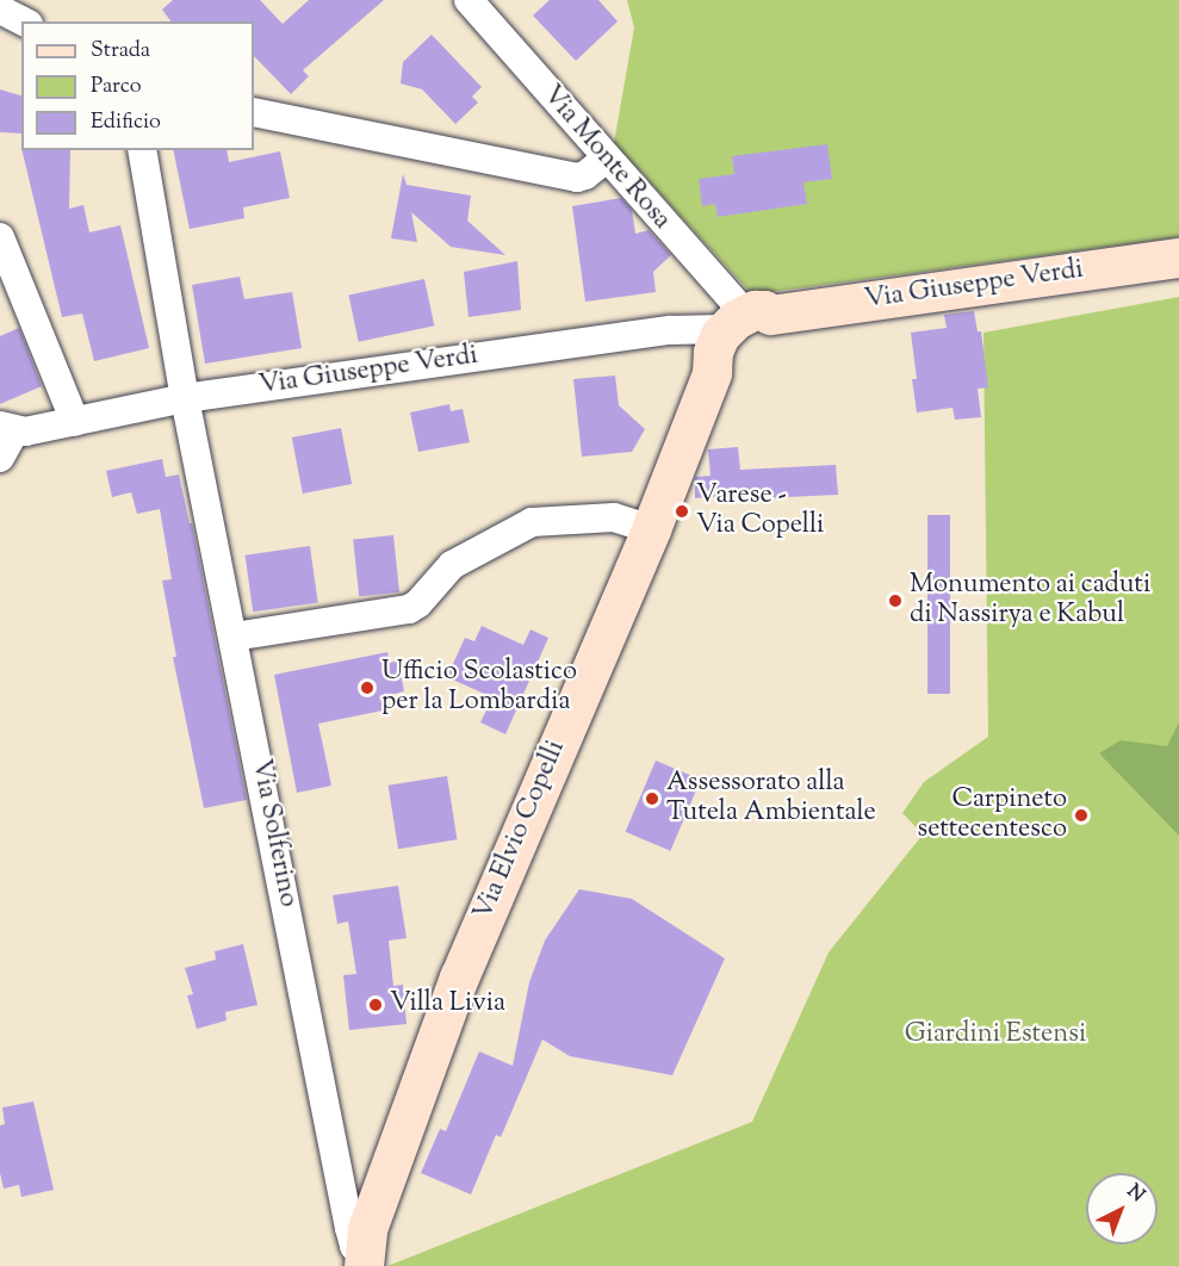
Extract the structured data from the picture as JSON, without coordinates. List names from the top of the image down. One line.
{"streets":{"main road":["Via Giuseppe Verdi","Via Elvio Copelli"],"street":["Via Monte Rosa","Via Solferino"]},"crossings":[["Via Monte Rosa","Via Giuseppe Verdi"],["Via Monte Rosa","Via Elvio Copelli"],["Via Giuseppe Verdi","Via Elvio Copelli"],["Via Giuseppe Verdi","Via Solferino"],["Via Elvio Copelli","Via Solferino"]],"parks":["Giardini Estensi"],"places":["Varese - Via Copelli","Monumento ai caduti di Nassirya e Kabul","Ufficio Scolastico per la Lombardia","Assessorato alla Tutela Ambientale","Carpineto settecentesco","Villa Livia"],"legend":["Strada","Parco","Edificio"],"north":"top right"}
